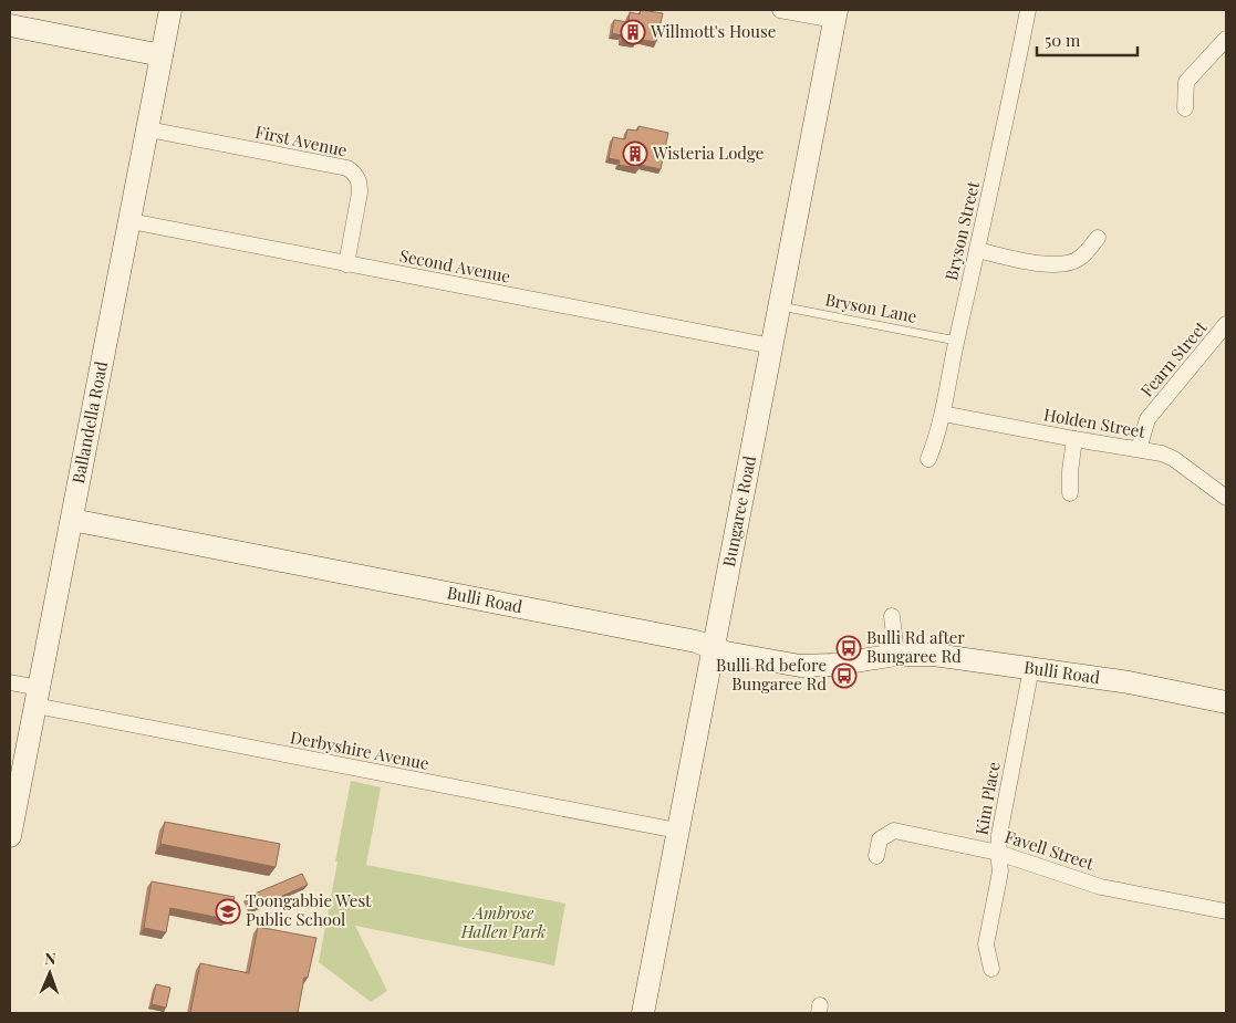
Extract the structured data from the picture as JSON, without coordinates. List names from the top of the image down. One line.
{"streets":{"street":["First Avenue","Bryson Street","Second Avenue","Fearn Street","Ballandella Road","Holden Street","Bungaree Road","Bulli Road","Derbyshire Avenue","Kim Place","Favell Street"],"lane":["Bryson Lane"]},"crossings":[["First Avenue","Second Avenue"],["First Avenue","Ballandella Road"],["Bryson Street","Bryson Lane"],["Bryson Street","Holden Street"],["Second Avenue","Ballandella Road"],["Second Avenue","Bungaree Road"],["Bryson Lane","Bungaree Road"],["Fearn Street","Holden Street"],["Ballandella Road","Bulli Road"],["Ballandella Road","Derbyshire Avenue"],["Bungaree Road","Bulli Road"],["Bungaree Road","Derbyshire Avenue"],["Bulli Road","Kim Place"],["Kim Place","Favell Street"]],"parks":["Ambrose Hallen Park"],"places":{"building":["Willmott's House","Wisteria Lodge"],"bus stop":["Bulli Rd after Bungaree Rd","Bulli Rd before Bungaree Rd"],"school or university":["Toongabbie West Public School"]},"scale_bar":"50 m","north":"top"}
